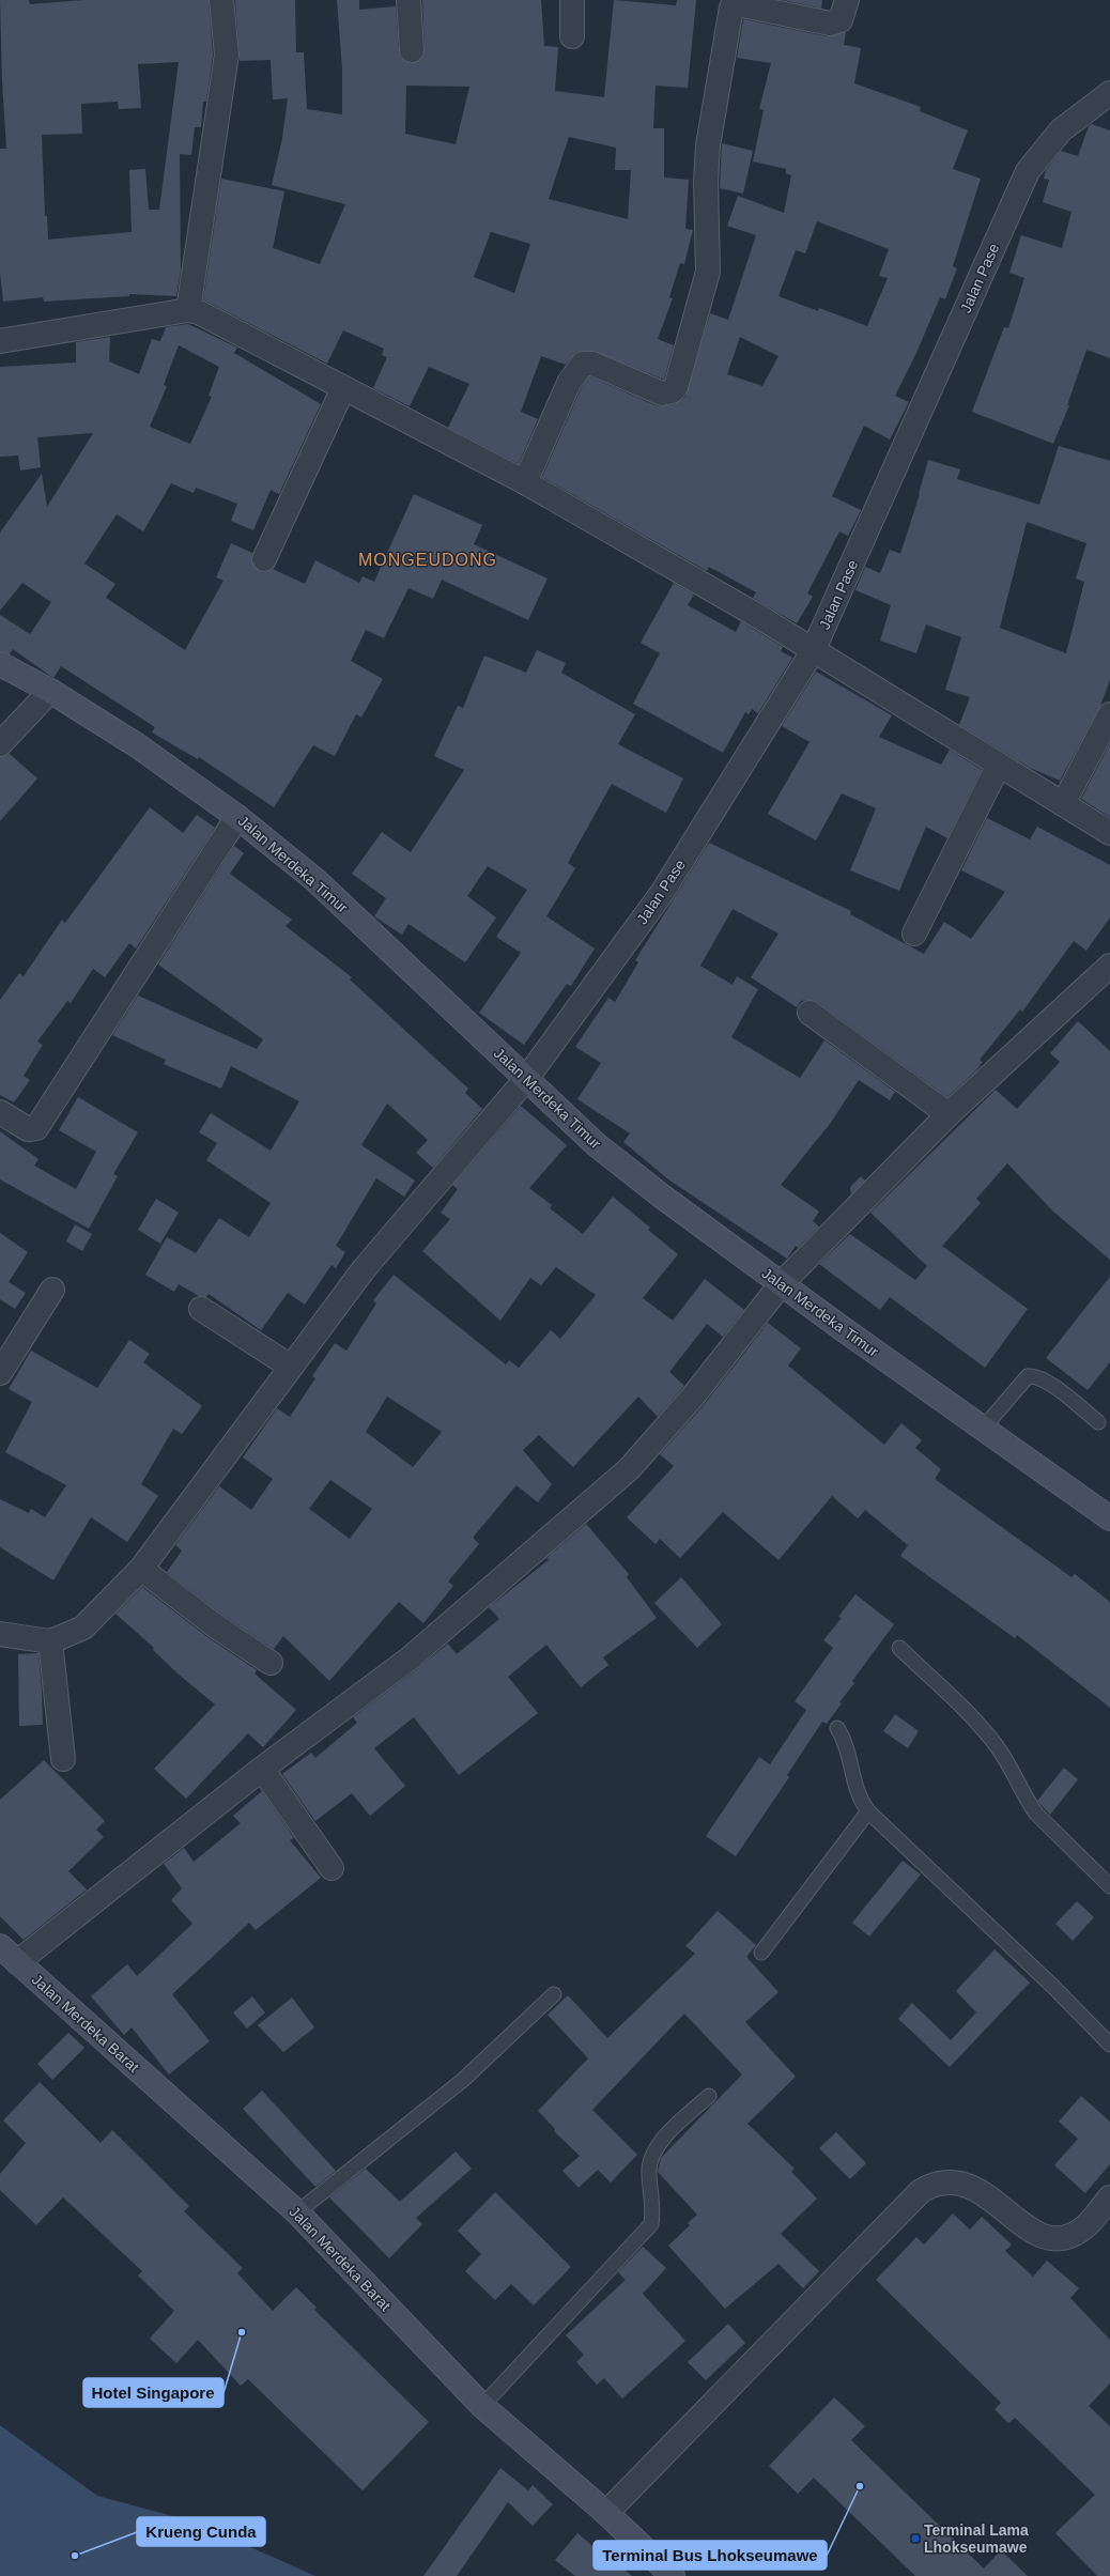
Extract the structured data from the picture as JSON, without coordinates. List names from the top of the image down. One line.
{"streets":{"main road":["Jalan Merdeka Timur","Jalan Merdeka Barat"],"street":["Jalan Pase"]},"crossings":[["Jalan Pase","Jalan Merdeka Timur"]],"districts":["MONGEUDONG"],"places":{"other":["Hotel Singapore","Terminal Bus Lhokseumawe","Krueng Cunda"],"transit":["Terminal Lama Lhokseumawe"]}}
